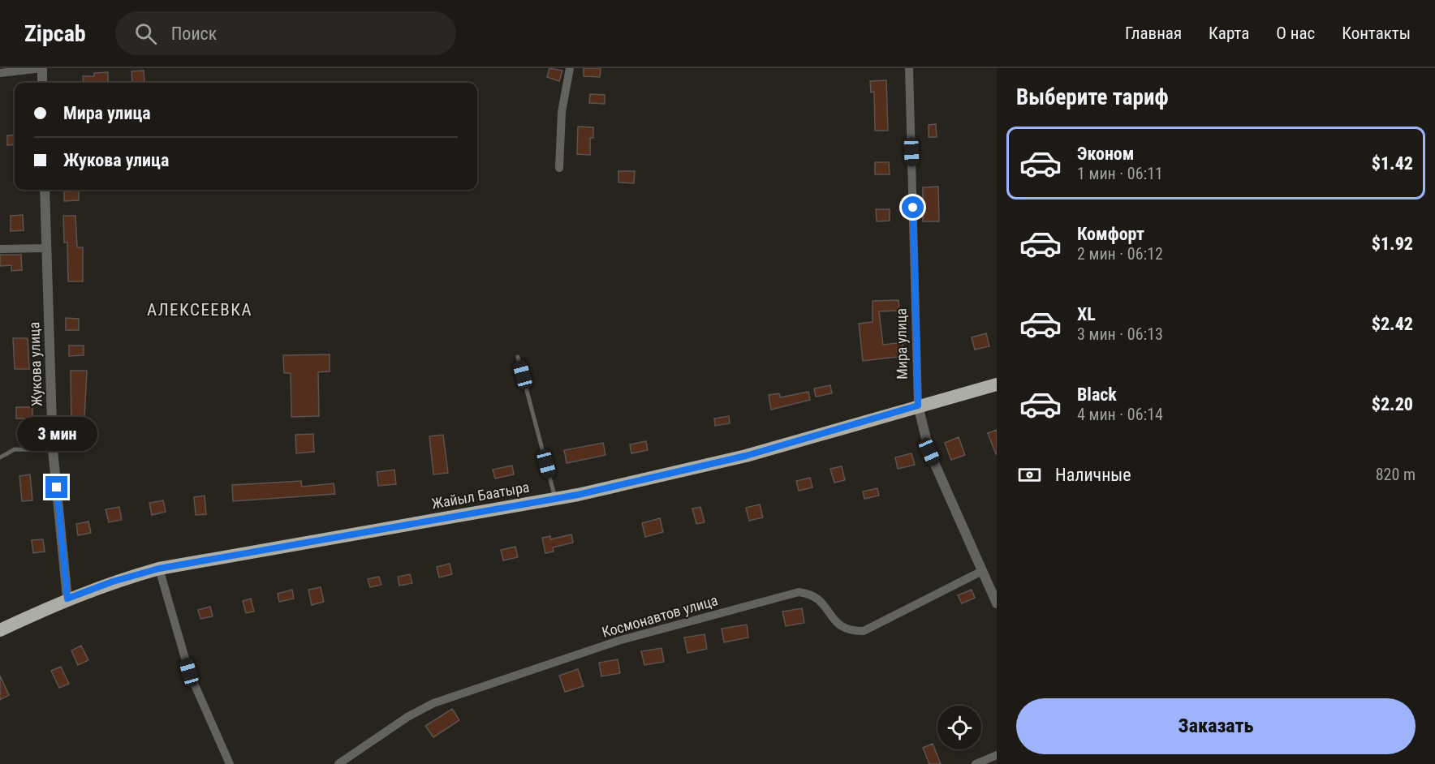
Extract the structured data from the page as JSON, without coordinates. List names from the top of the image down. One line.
{"streets":{"highway":["Жайыл Баатыра"],"street":["Мира улица","Жукова улица","Космонавтов улица"]},"crossings":[["Мира улица","Жайыл Баатыра"],["Мира улица","Космонавтов улица"],["Жукова улица","Жайыл Баатыра"]],"districts":["АЛЕКСЕЕВКА"],"page":{"header":"Zipcab","search":"Поиск","nav":["Главная","Карта","О нас","Контакты"],"heading":"Выберите тариф","banner":["Мира улица","Жукова улица"],"list":[{"name":"Эконом","note":"1 мин · 06:11","value":"$1.42"},{"name":"Комфорт","note":"2 мин · 06:12","value":"$1.92"},{"name":"XL","note":"3 мин · 06:13","value":"$2.42"},{"name":"Black","note":"4 мин · 06:14","value":"$2.20"}],"bubble":"3 мин","pay":["Наличные","820 m"],"buttons":"Заказать"}}
